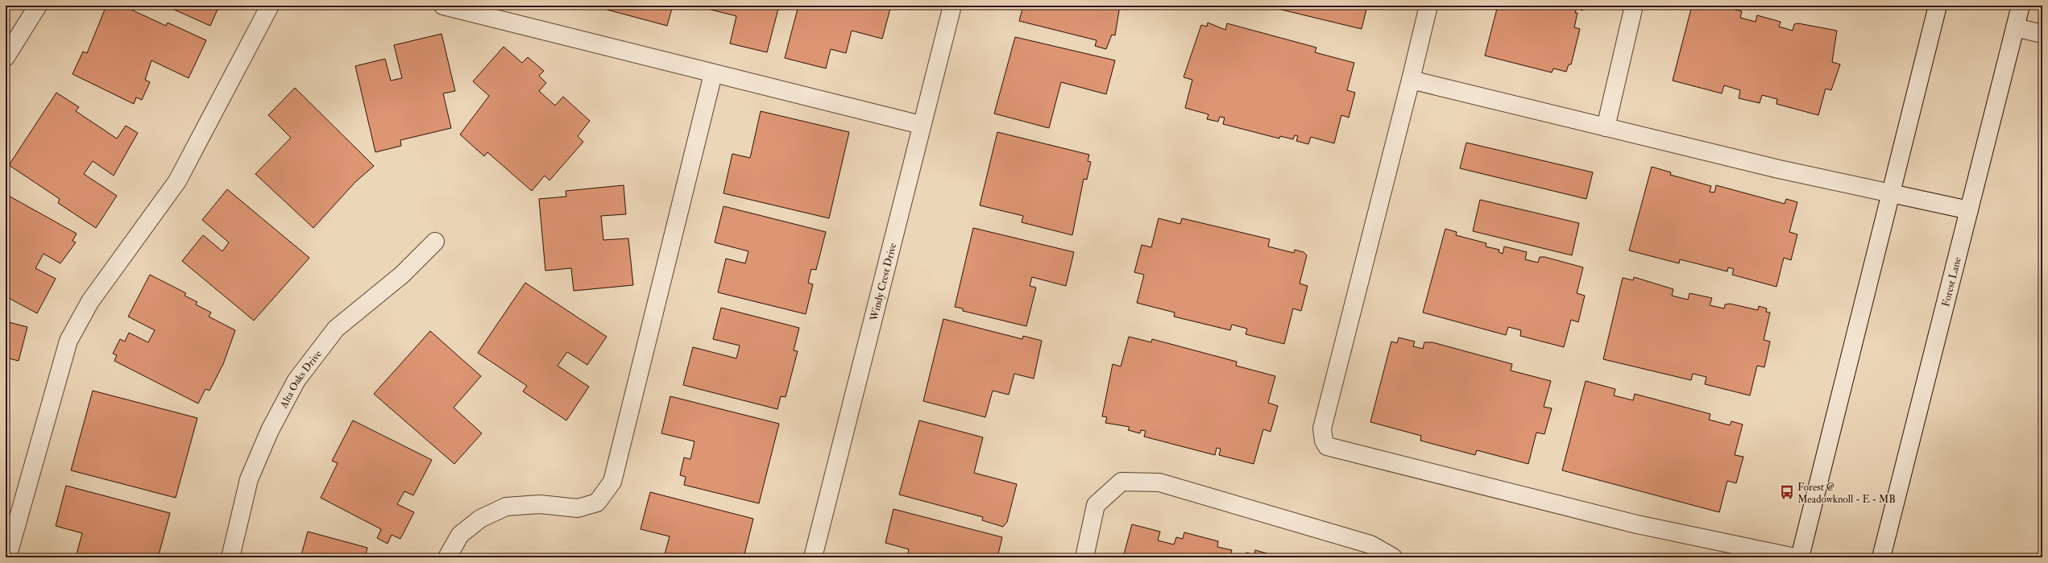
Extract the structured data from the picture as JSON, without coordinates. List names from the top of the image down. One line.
{"streets":{"main road":["Windy Crest Drive","Forest Lane","Alta Oaks Drive"]},"places":{"bus stop":["Forest @ Meadowknoll - E - MB"]}}
